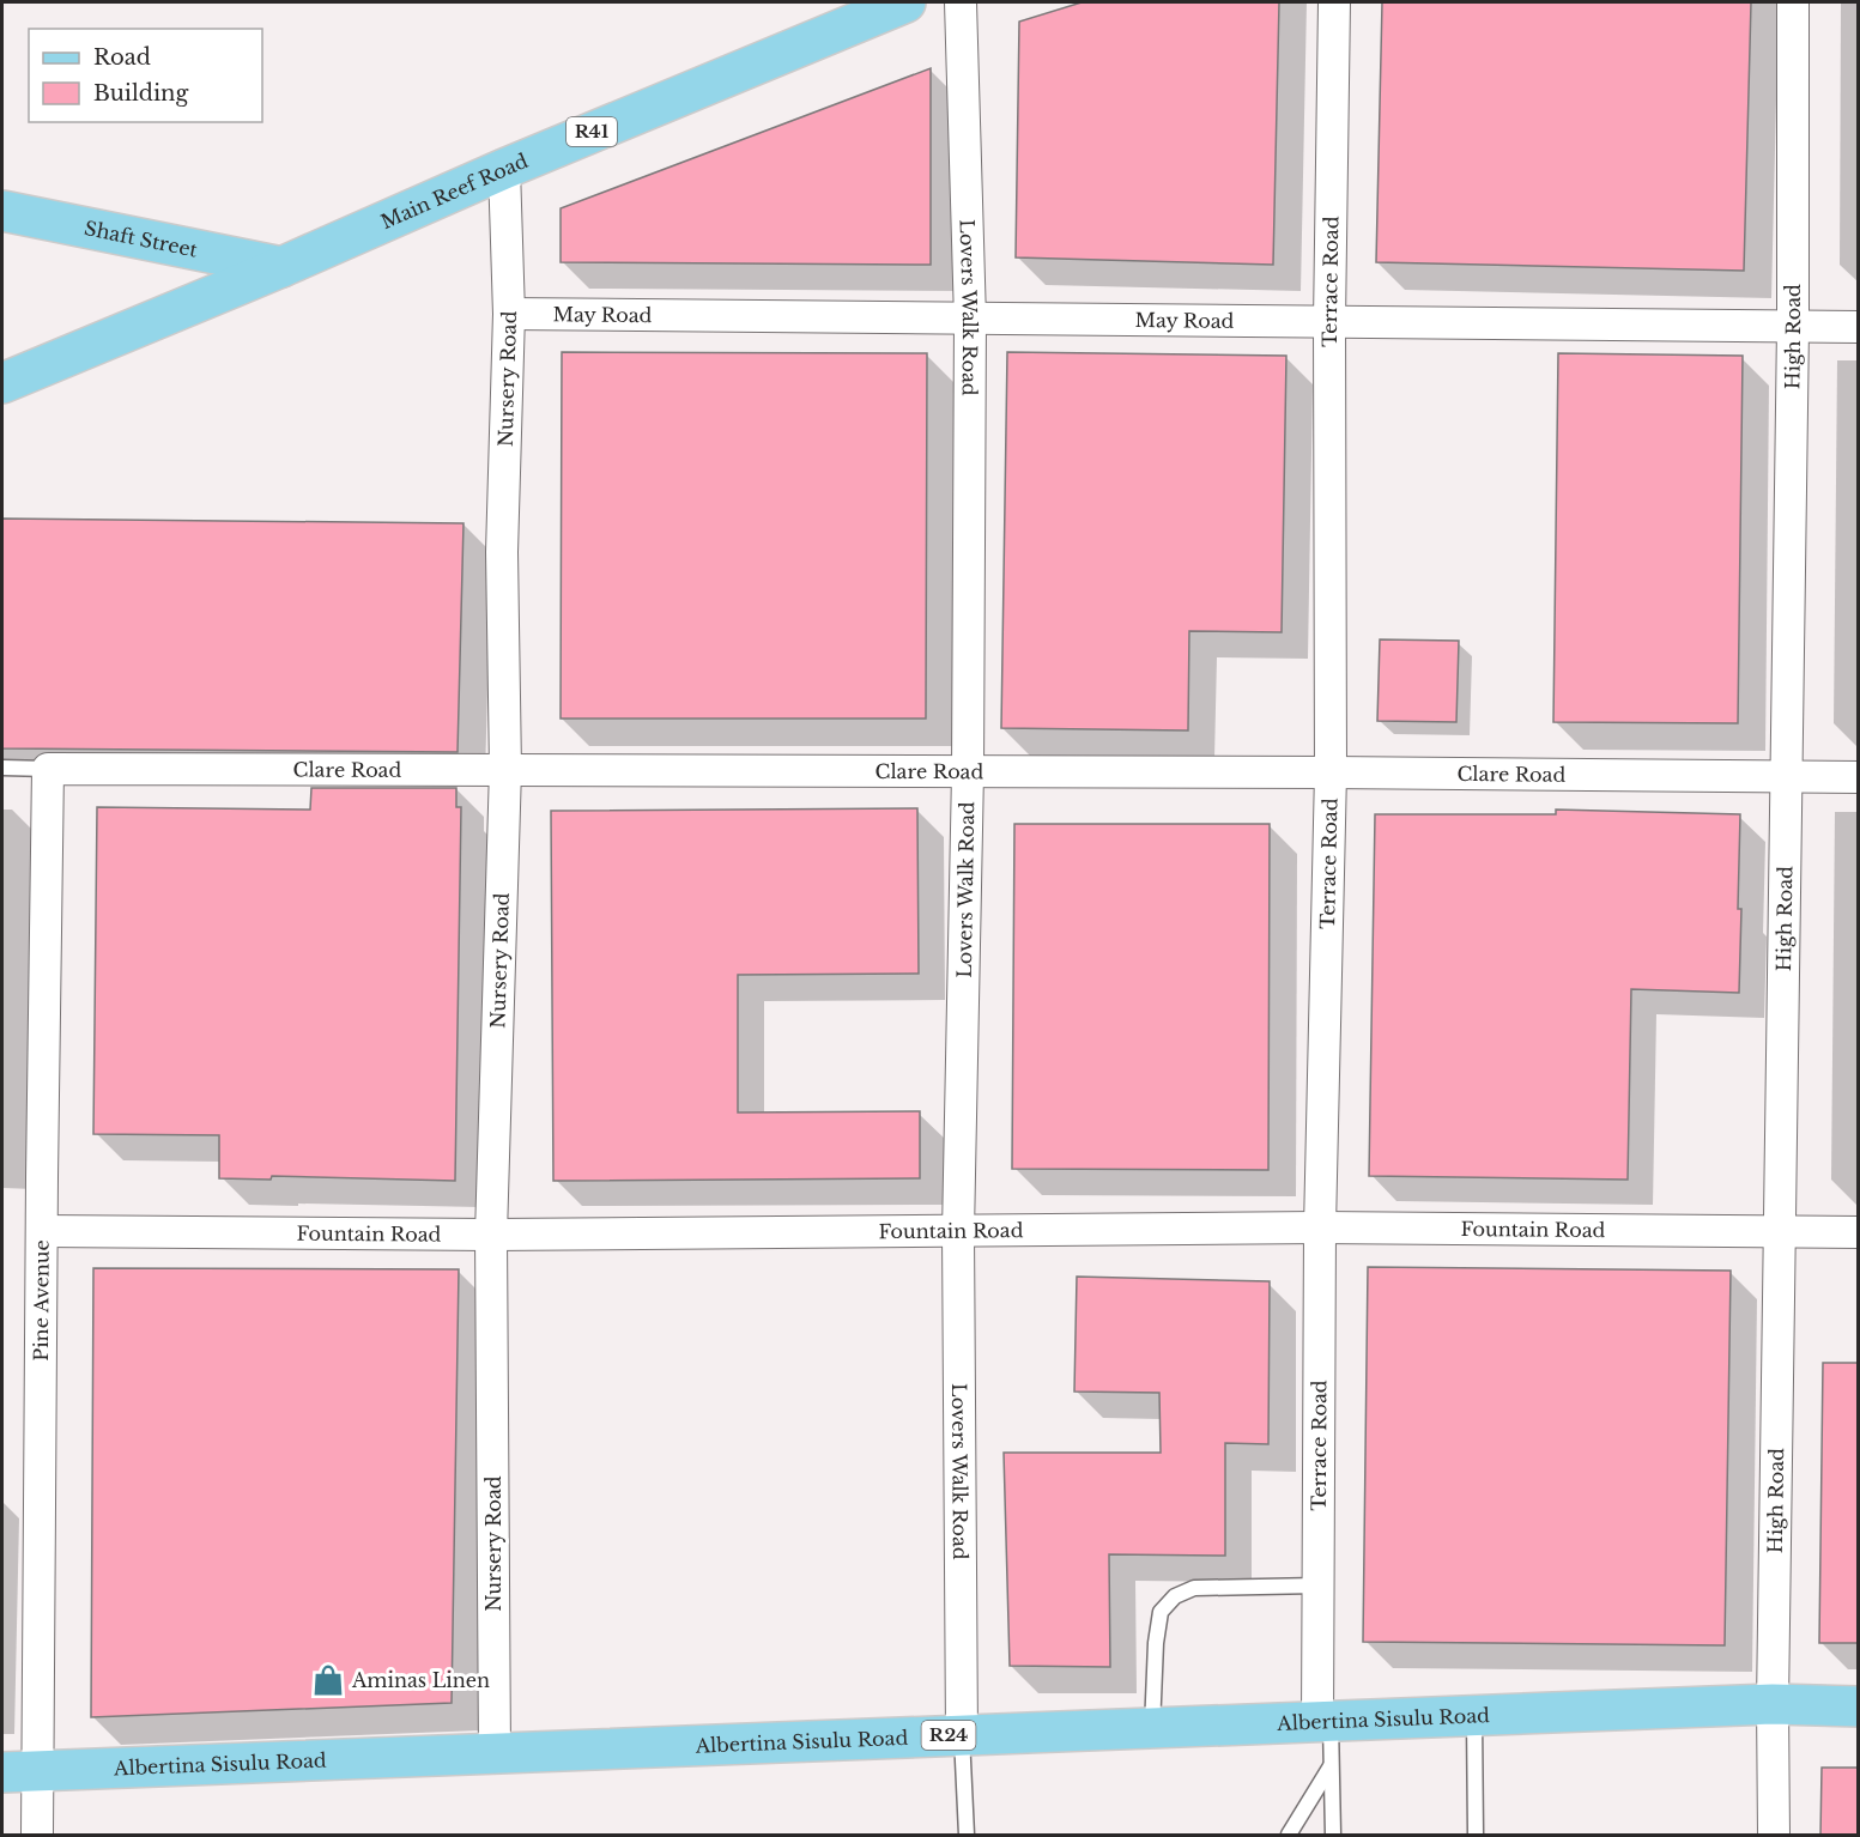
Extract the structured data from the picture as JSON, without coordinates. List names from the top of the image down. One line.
{"streets":{"main road":["R41","Main Reef Road","Shaft Street","Albertina Sisulu Road","R24"],"street":["Terrace Road","Lovers Walk Road","May Road","High Road","Nursery Road","Clare Road","Fountain Road","Pine Avenue"]},"crossings":[["Main Reef Road","Shaft Street"],["Main Reef Road","Nursery Road"],["Terrace Road","May Road"],["Terrace Road","Clare Road"],["Terrace Road","Fountain Road"],["Terrace Road","Albertina Sisulu Road"],["Lovers Walk Road","May Road"],["Lovers Walk Road","Clare Road"],["Lovers Walk Road","Fountain Road"],["Lovers Walk Road","Albertina Sisulu Road"],["May Road","High Road"],["May Road","Nursery Road"],["High Road","Clare Road"],["High Road","Fountain Road"],["High Road","Albertina Sisulu Road"],["Nursery Road","Clare Road"],["Nursery Road","Fountain Road"],["Nursery Road","Albertina Sisulu Road"],["Clare Road","Pine Avenue"],["Fountain Road","Pine Avenue"],["Pine Avenue","Albertina Sisulu Road"]],"places":{"shop":["Aminas Linen"]},"legend":["Road","Building"]}
